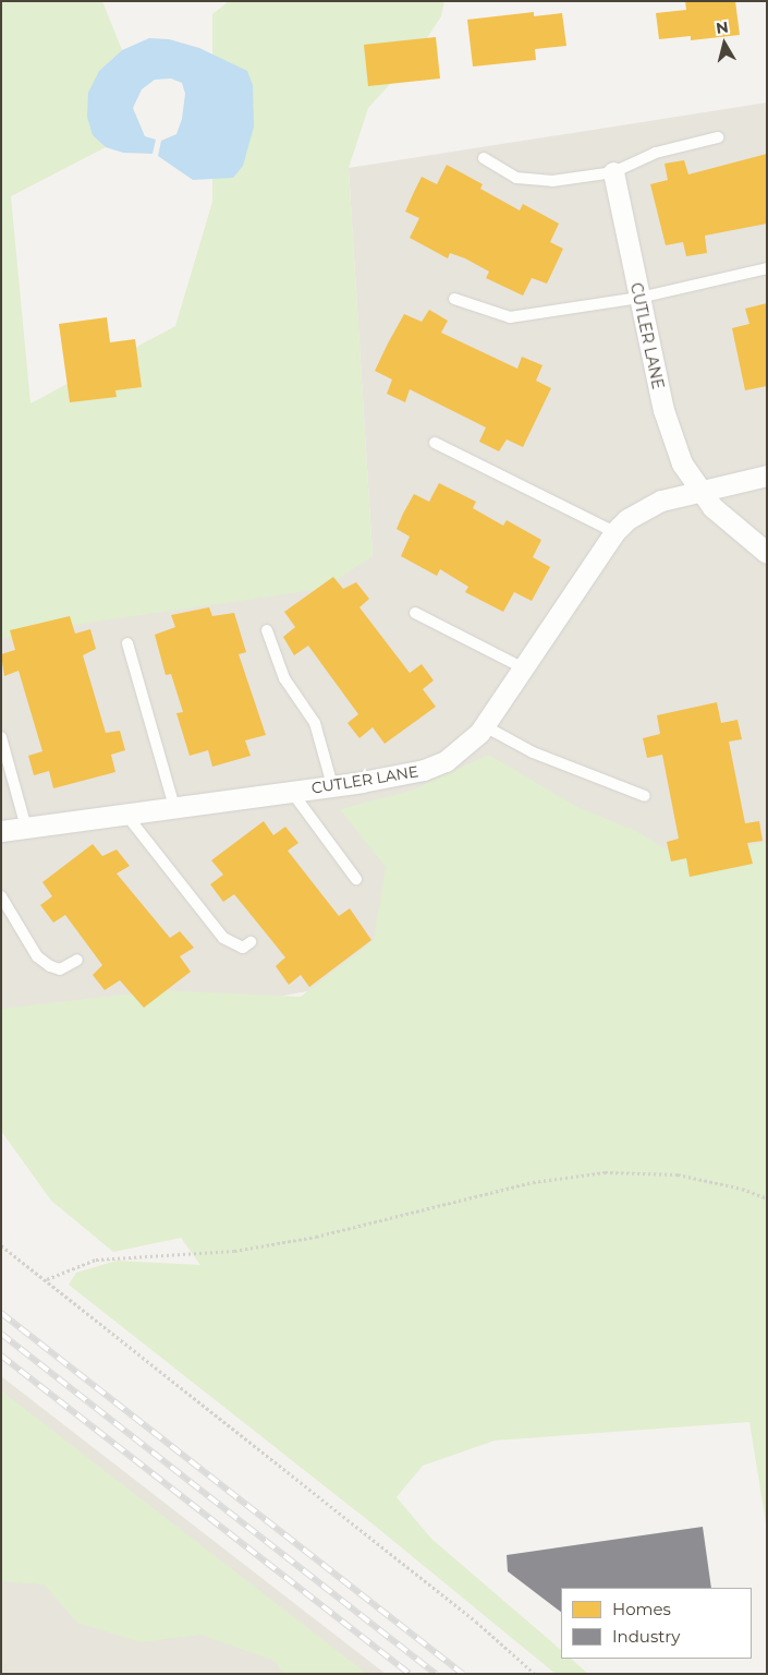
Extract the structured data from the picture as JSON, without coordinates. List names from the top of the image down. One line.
{"streets":{"street":["CUTLER LANE"]},"legend":["Homes","Industry"],"north":"top"}
